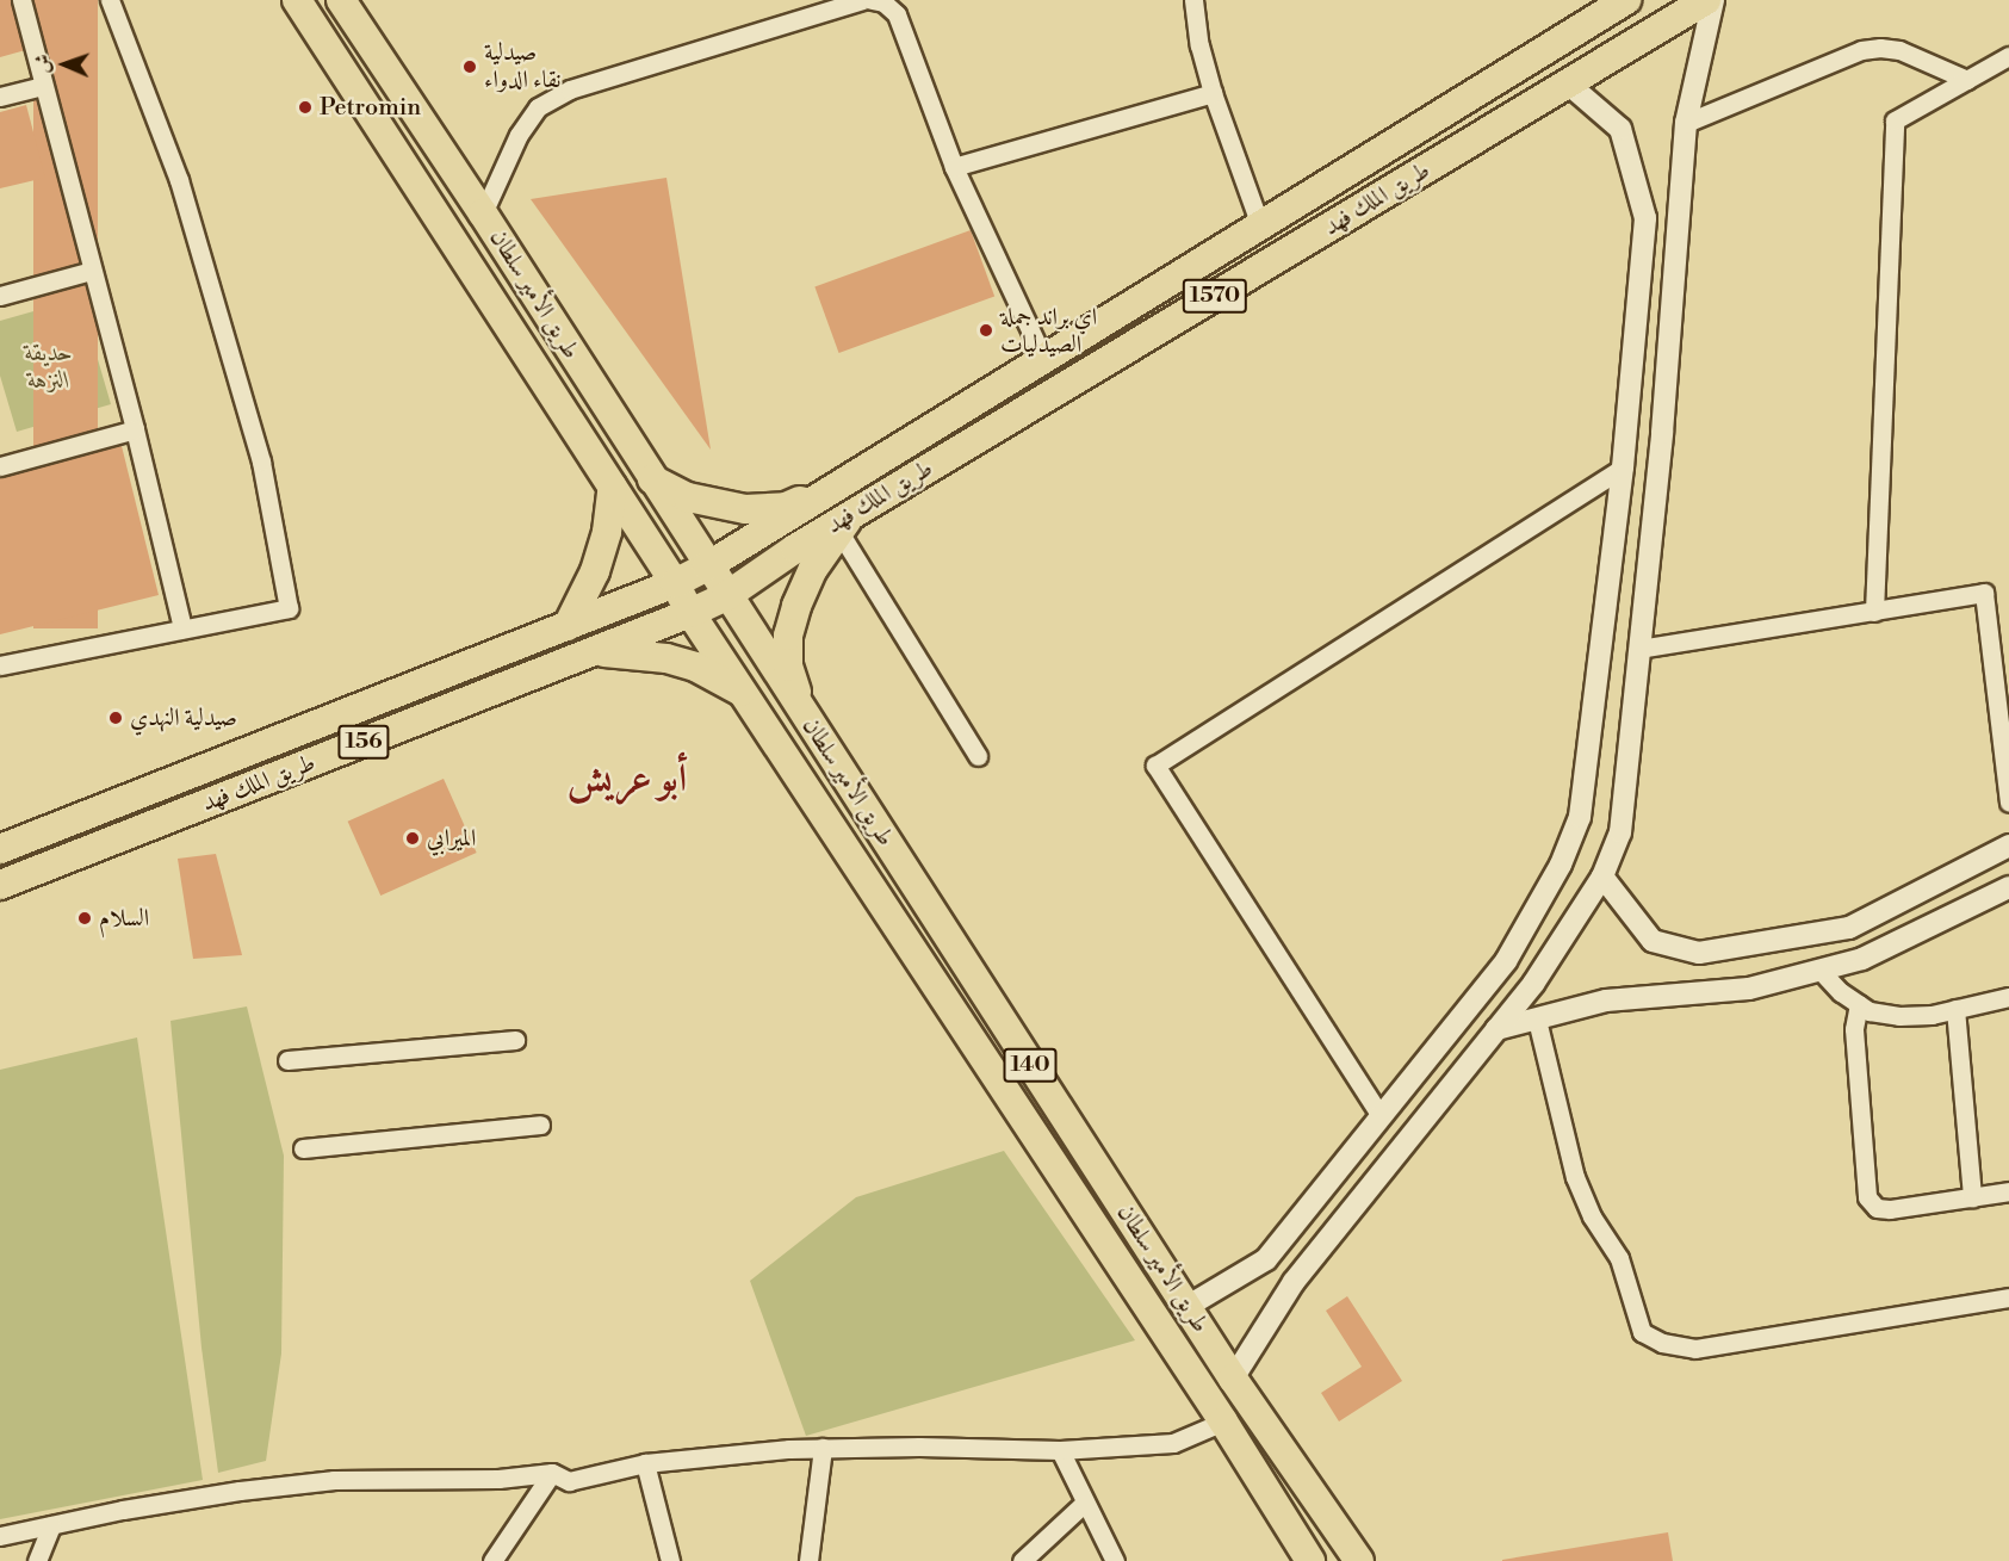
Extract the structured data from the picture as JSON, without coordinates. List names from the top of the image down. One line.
{"streets":{"highway":["طريق الملك فهد","طريق الأمير سلطان","1570","156","140"]},"crossings":[["طريق الملك فهد","طريق الأمير سلطان"]],"districts":["أبو عريش"],"parks":["حديقة النزهة"],"places":["صيدلية نقاء الدواء","Petromin","اي براند جملة الصيدليات","صيدلية النهدي","الميرابي","السلام"],"north":"left"}
